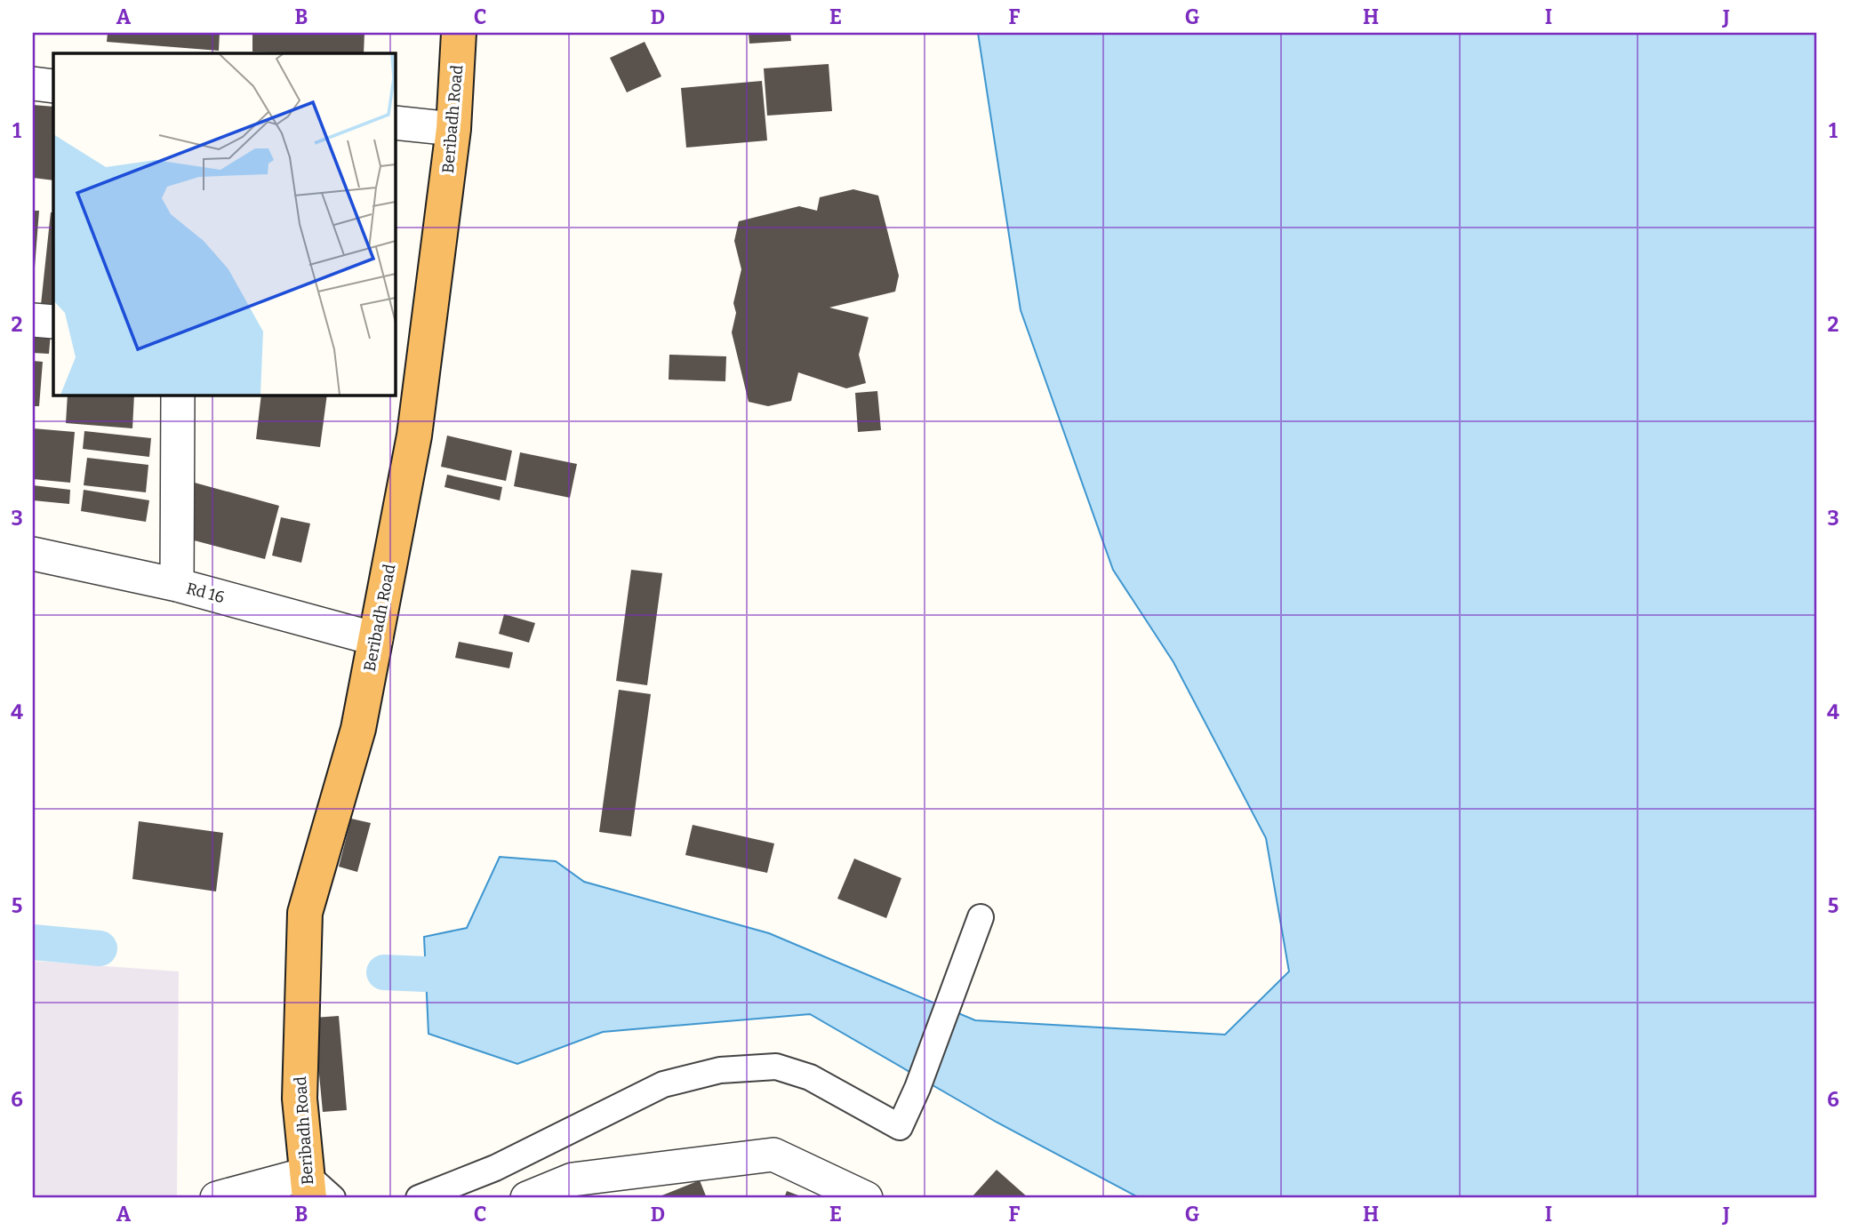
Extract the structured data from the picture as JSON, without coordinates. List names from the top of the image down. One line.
{"streets":{"highway":["Beribadh Road"],"street":["Rd 16"]},"crossings":[["Beribadh Road","Rd 16"]],"grid":{"columns":["A","B","C","D","E","F","G","H","I","J"],"rows":["1","2","3","4","5","6"]}}
